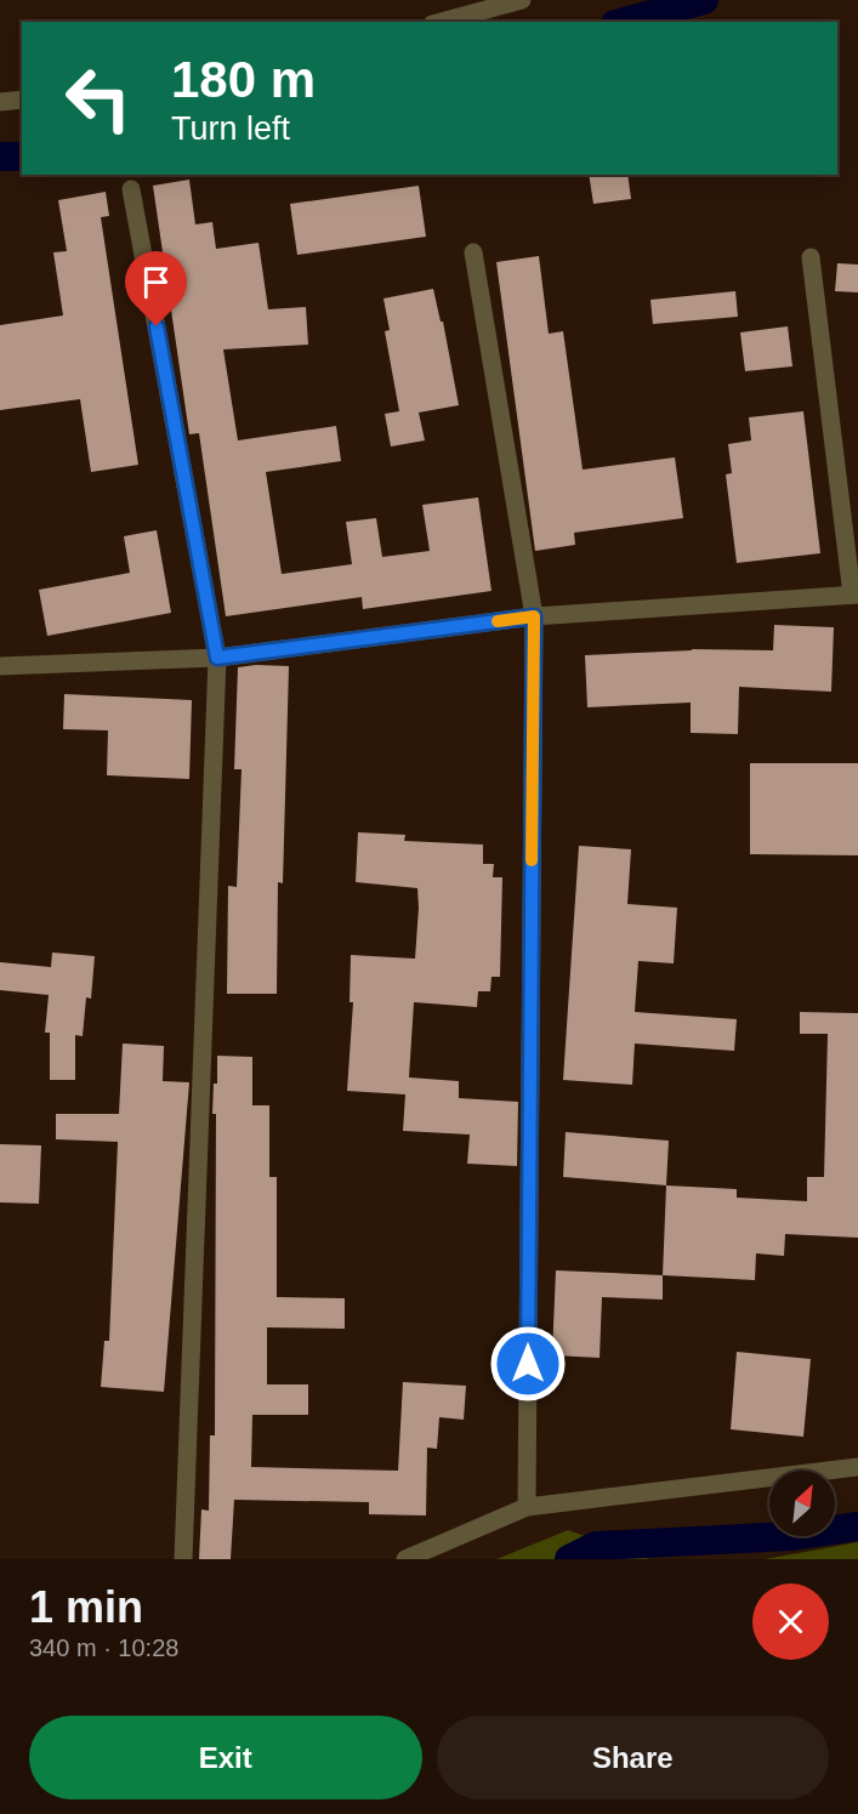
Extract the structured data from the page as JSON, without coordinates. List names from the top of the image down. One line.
{"north":"top right","page":{"turn":["180 m","Turn left"],"heading":["1 min","340 m · 10:28"],"buttons":["Exit","Share"]}}
